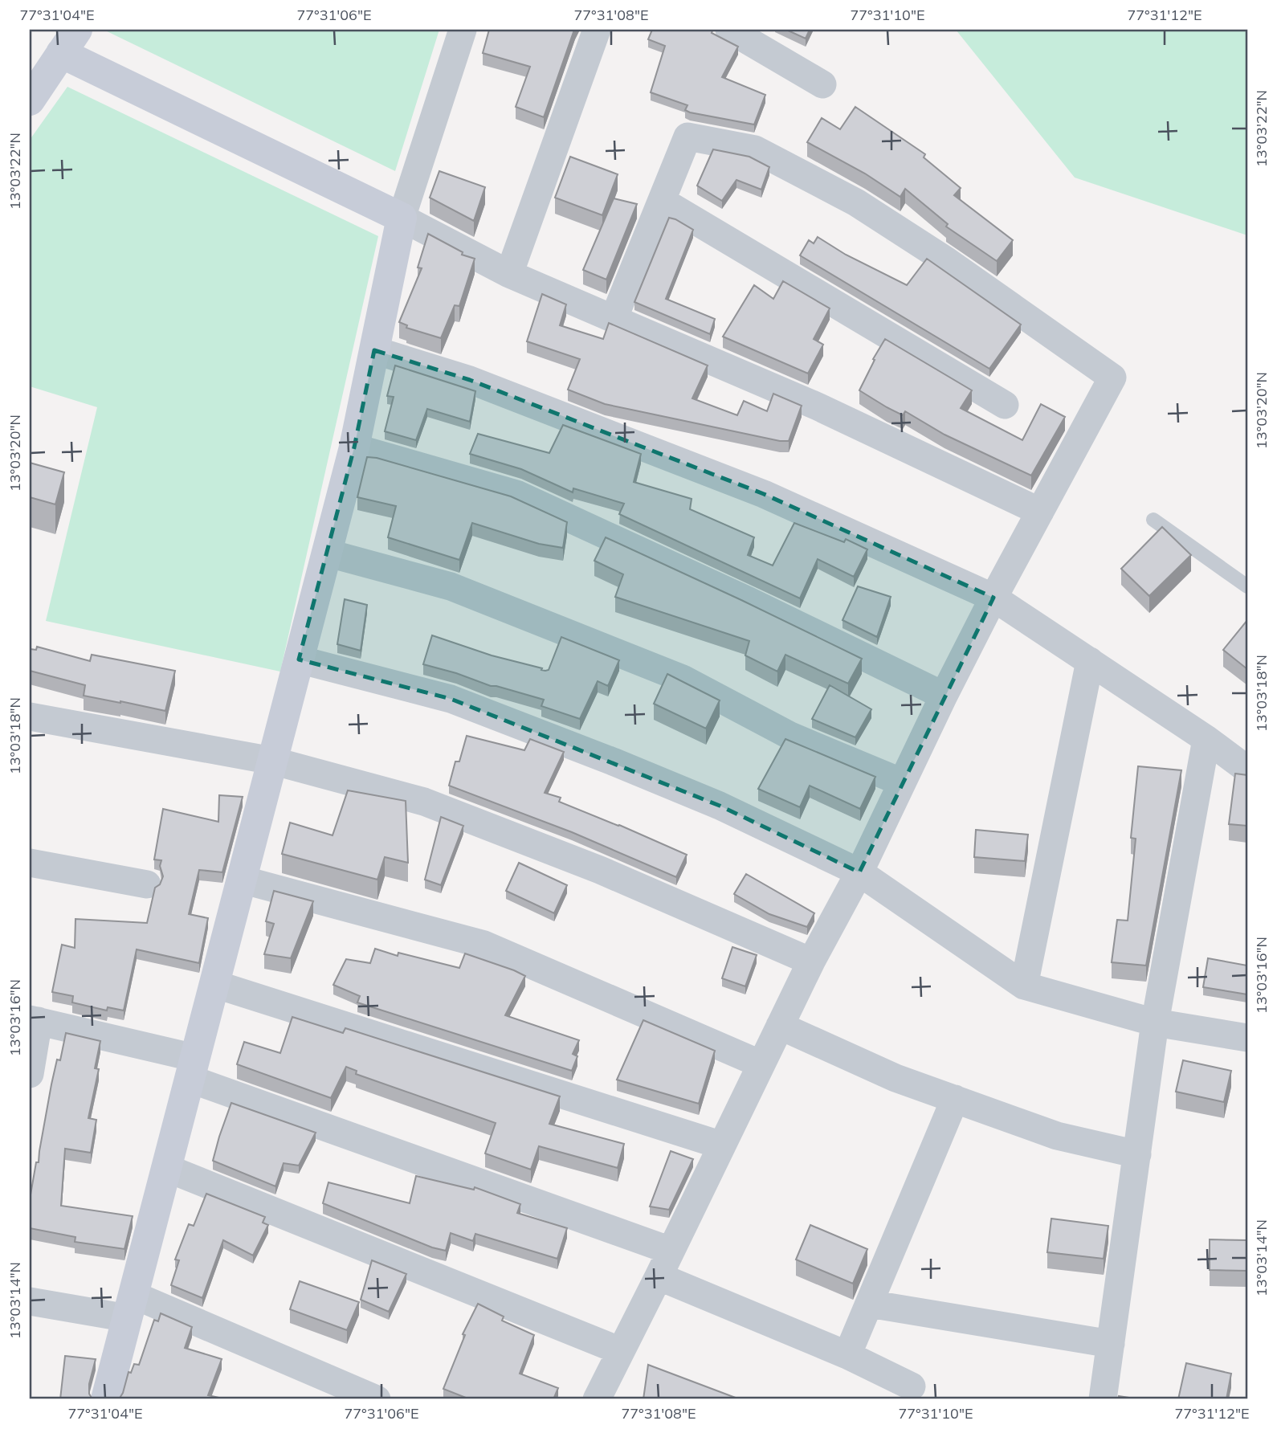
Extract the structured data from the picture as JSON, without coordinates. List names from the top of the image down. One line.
{"coordinates":["77°31'04\"E","77°31'06\"E","77°31'08\"E","77°31'10\"E","77°31'12\"E","13°03'22\"N","13°03'20\"N","13°03'18\"N","13°03'16\"N","13°03'14\"N"]}
